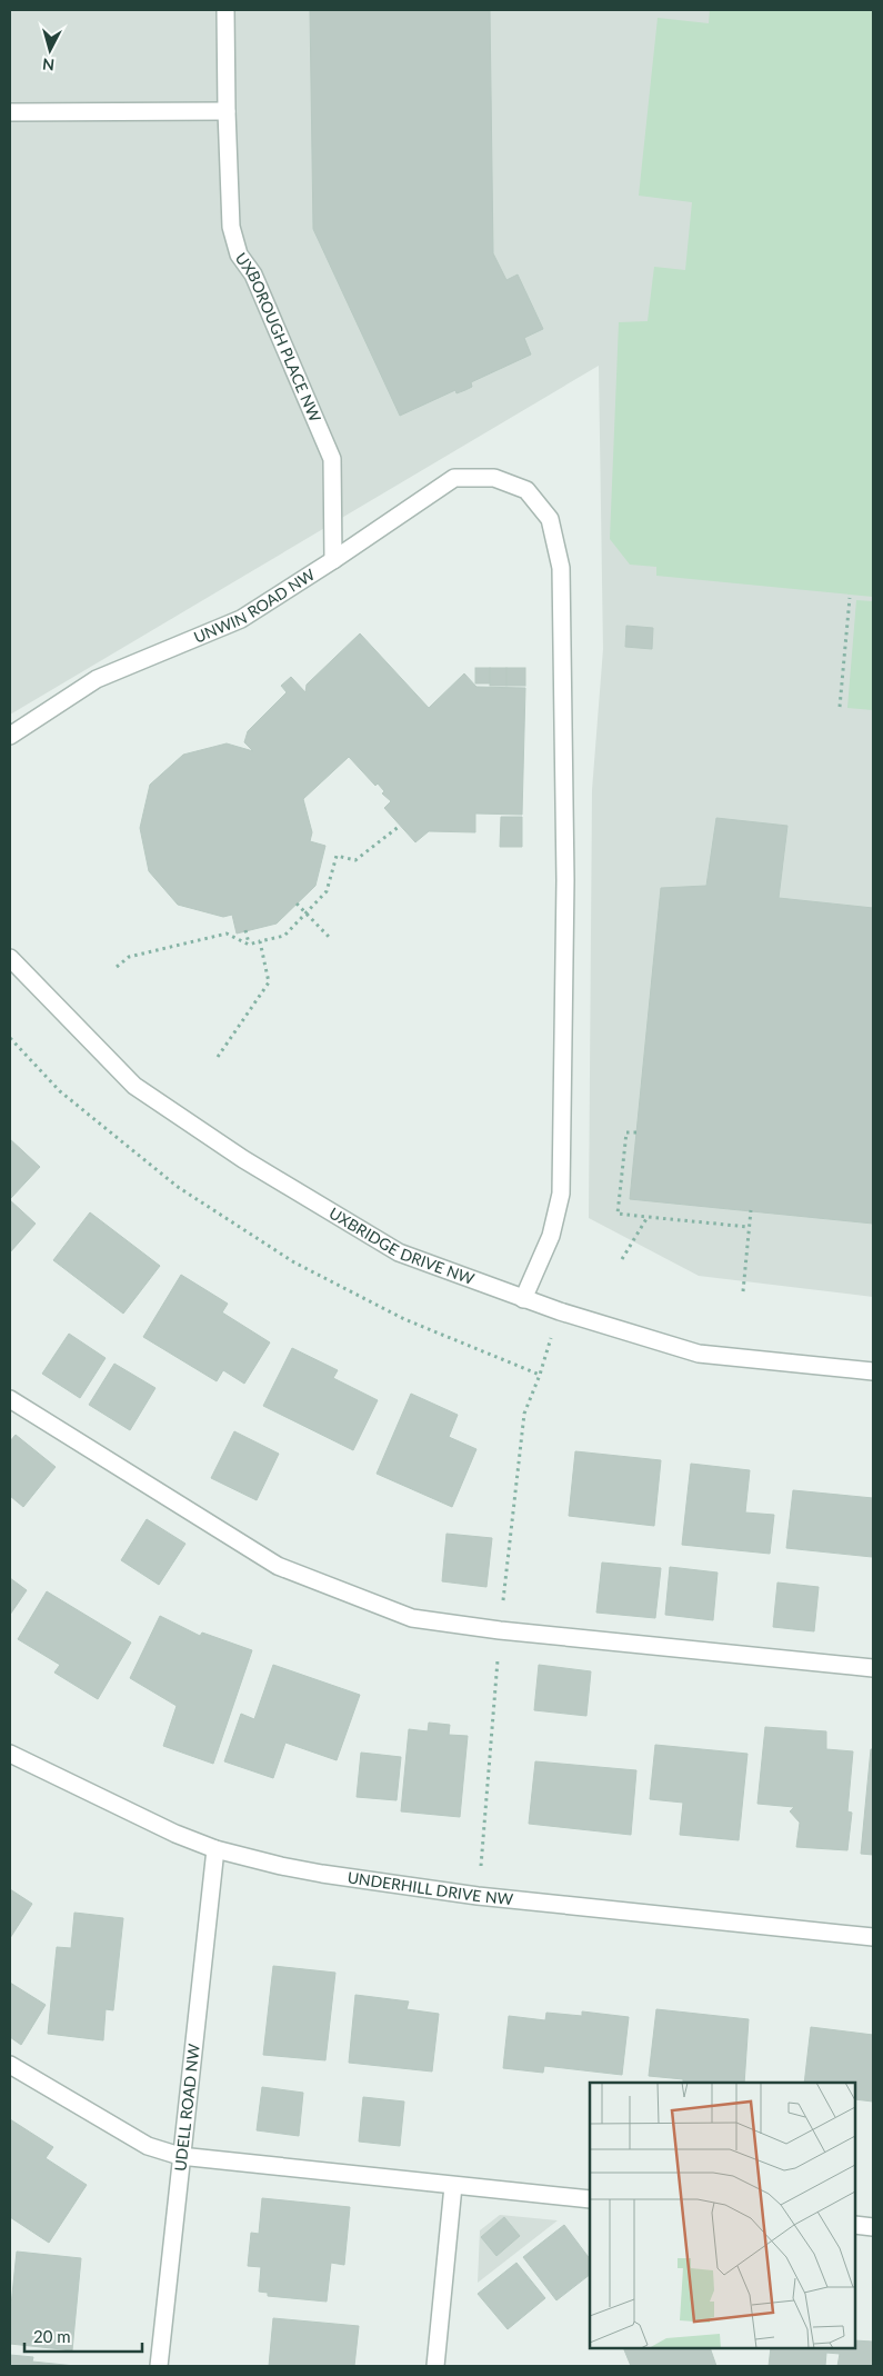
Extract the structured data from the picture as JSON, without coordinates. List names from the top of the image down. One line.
{"streets":{"street":["UXBOROUGH PLACE NW","UNWIN ROAD NW","UXBRIDGE DRIVE NW","UNDERHILL DRIVE NW","UDELL ROAD NW"]},"crossings":[["UXBOROUGH PLACE NW","UNWIN ROAD NW"],["UNWIN ROAD NW","UXBRIDGE DRIVE NW"],["UNDERHILL DRIVE NW","UDELL ROAD NW"]],"scale_bar":"20 m","north":"bottom"}
